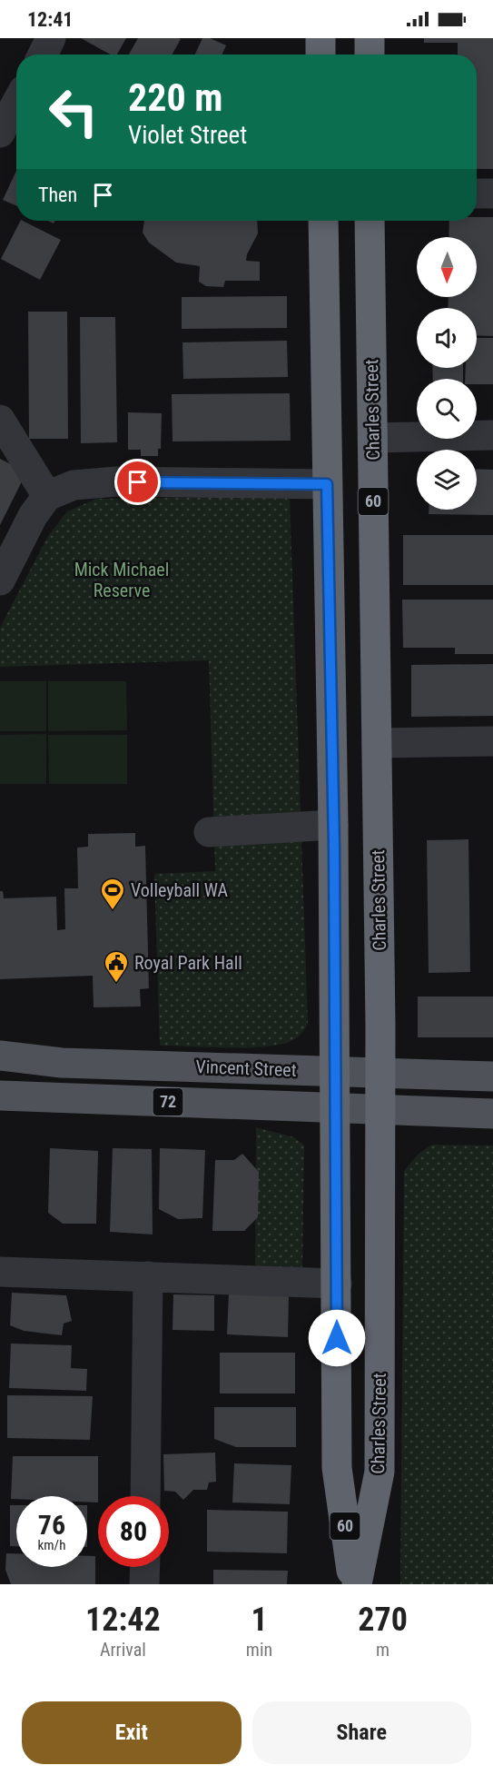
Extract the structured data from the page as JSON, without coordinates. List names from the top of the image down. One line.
{"streets":{"highway":["Charles Street","60"],"main road":["Vincent Street","72"]},"crossings":[["Charles Street","Vincent Street"]],"parks":["Mick Michael Reserve"],"places":{"sports":["Volleyball WA"],"public building":["Royal Park Hall"]},"north":"bottom","page":{"status":"12:41","turn":["220 m","Violet Street"],"then":"Then","speed":"76 km/h","limit":"80","eta":["12:42","Arrival","1","min","270","m"],"buttons":["Exit","Share"]}}
